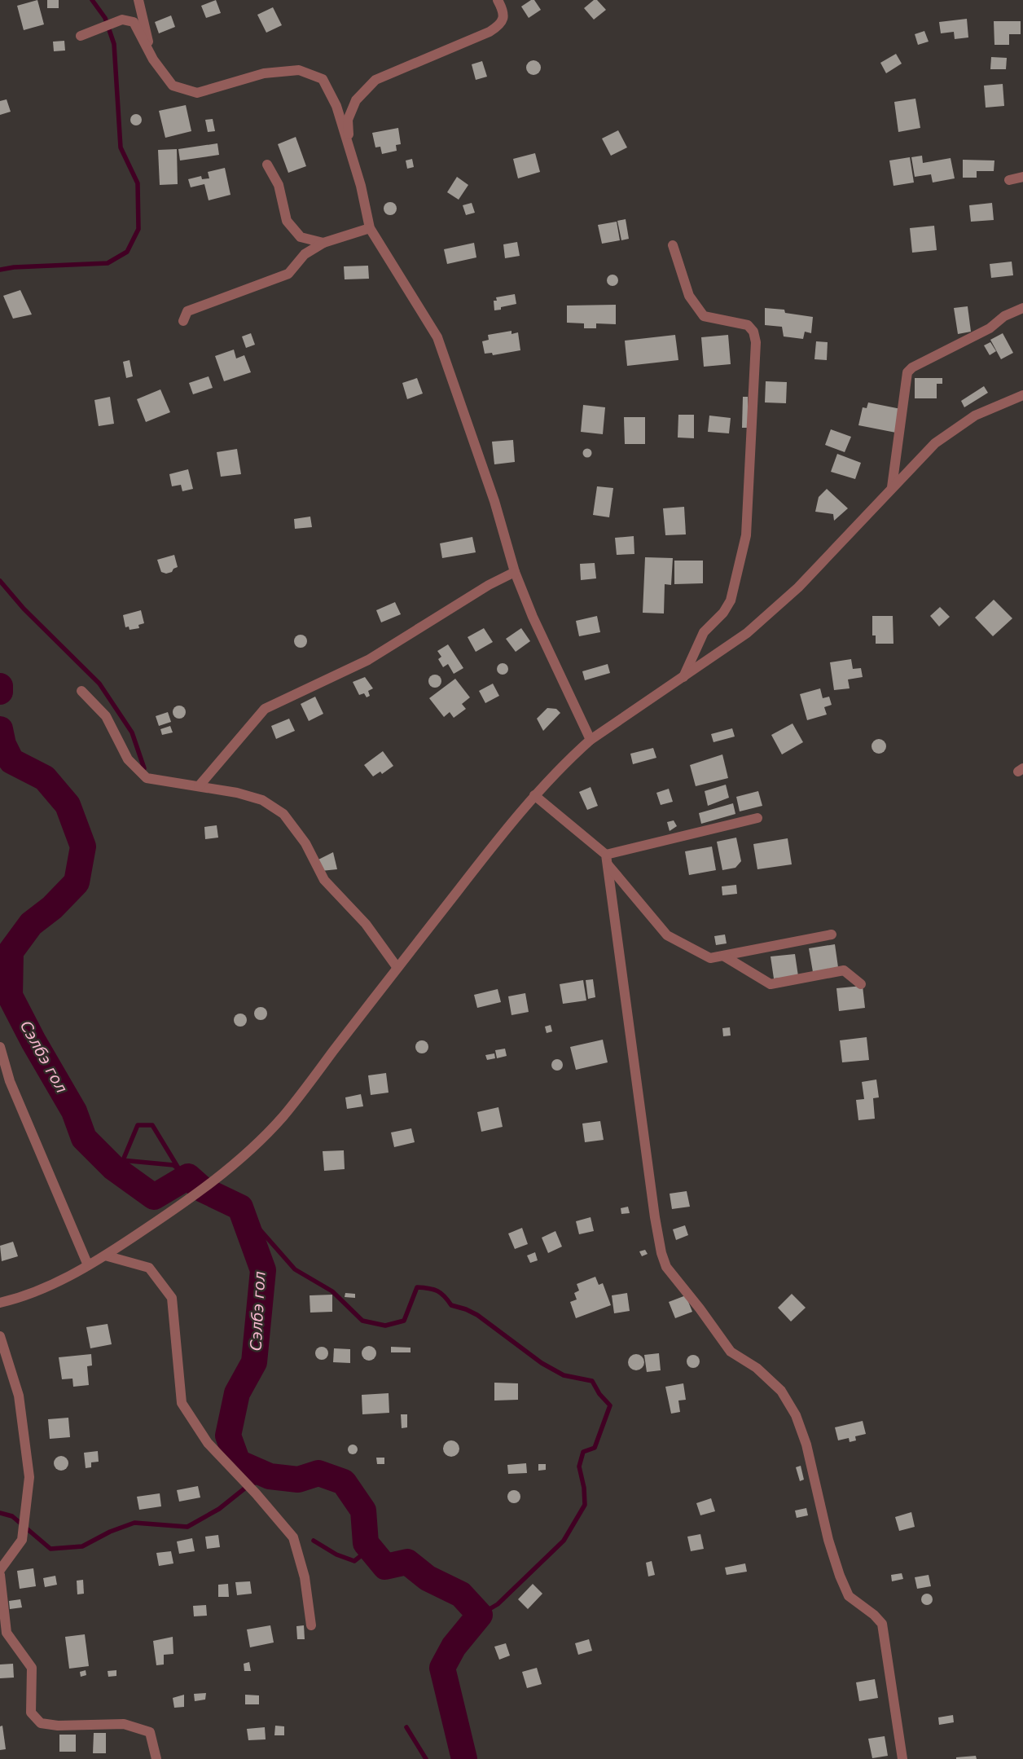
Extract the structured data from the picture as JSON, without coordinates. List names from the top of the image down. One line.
{"water":["Сэлбэ гол"]}
